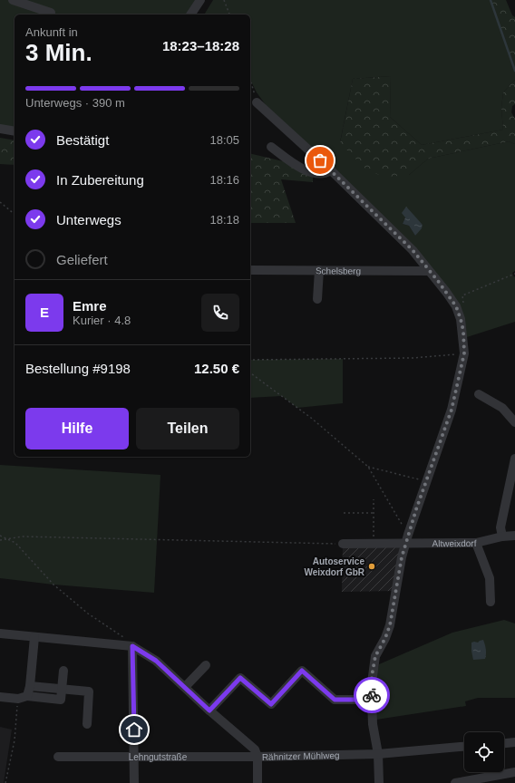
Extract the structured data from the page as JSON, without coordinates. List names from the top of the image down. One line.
{"streets":{"street":["Schelsberg","Altweixdorf","Rähnitzer Mühlweg","Lehngutstraße"]},"crossings":[["Rähnitzer Mühlweg","Lehngutstraße"]],"places":["Autoservice Weixdorf GbR"],"page":{"heading":["3 Min.","Ankunft in","18:23–18:28"],"panel":["Emre","Kurier · 4.8","Bestellung #9198","12.50 €"],"bar":"Unterwegs · 390 m","list":[["Bestätigt","18:05"],["In Zubereitung","18:16"],["Unterwegs","18:18"],"Geliefert"],"round":"E","buttons":["Hilfe","Teilen"]}}
